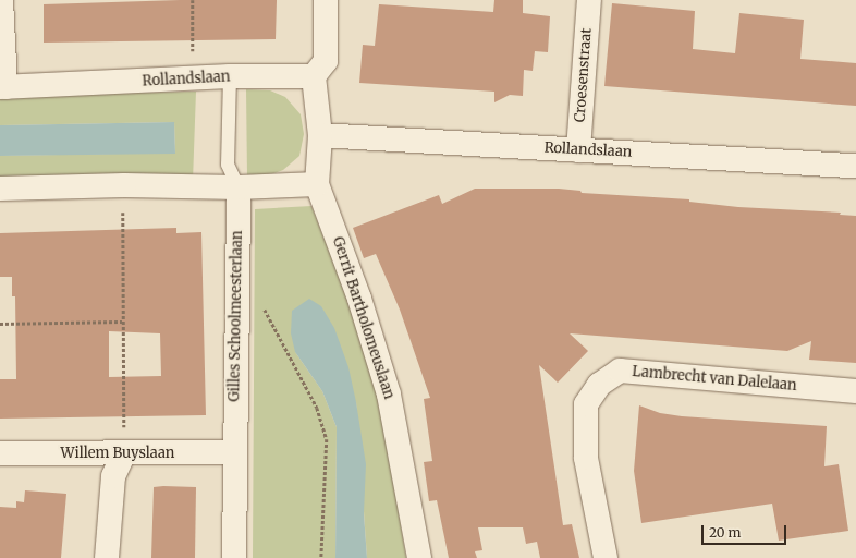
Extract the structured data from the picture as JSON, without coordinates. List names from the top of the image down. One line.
{"streets":{"street":["Croesenstraat","Rollandslaan","Gilles Schoolmeesterlaan","Gerrit Bartholomeuslaan","Lambrecht van Dalelaan","Willem Buyslaan"]},"crossings":[["Croesenstraat","Rollandslaan"],["Rollandslaan","Gilles Schoolmeesterlaan"],["Gilles Schoolmeesterlaan","Willem Buyslaan"]],"scale_bar":"20 m"}
